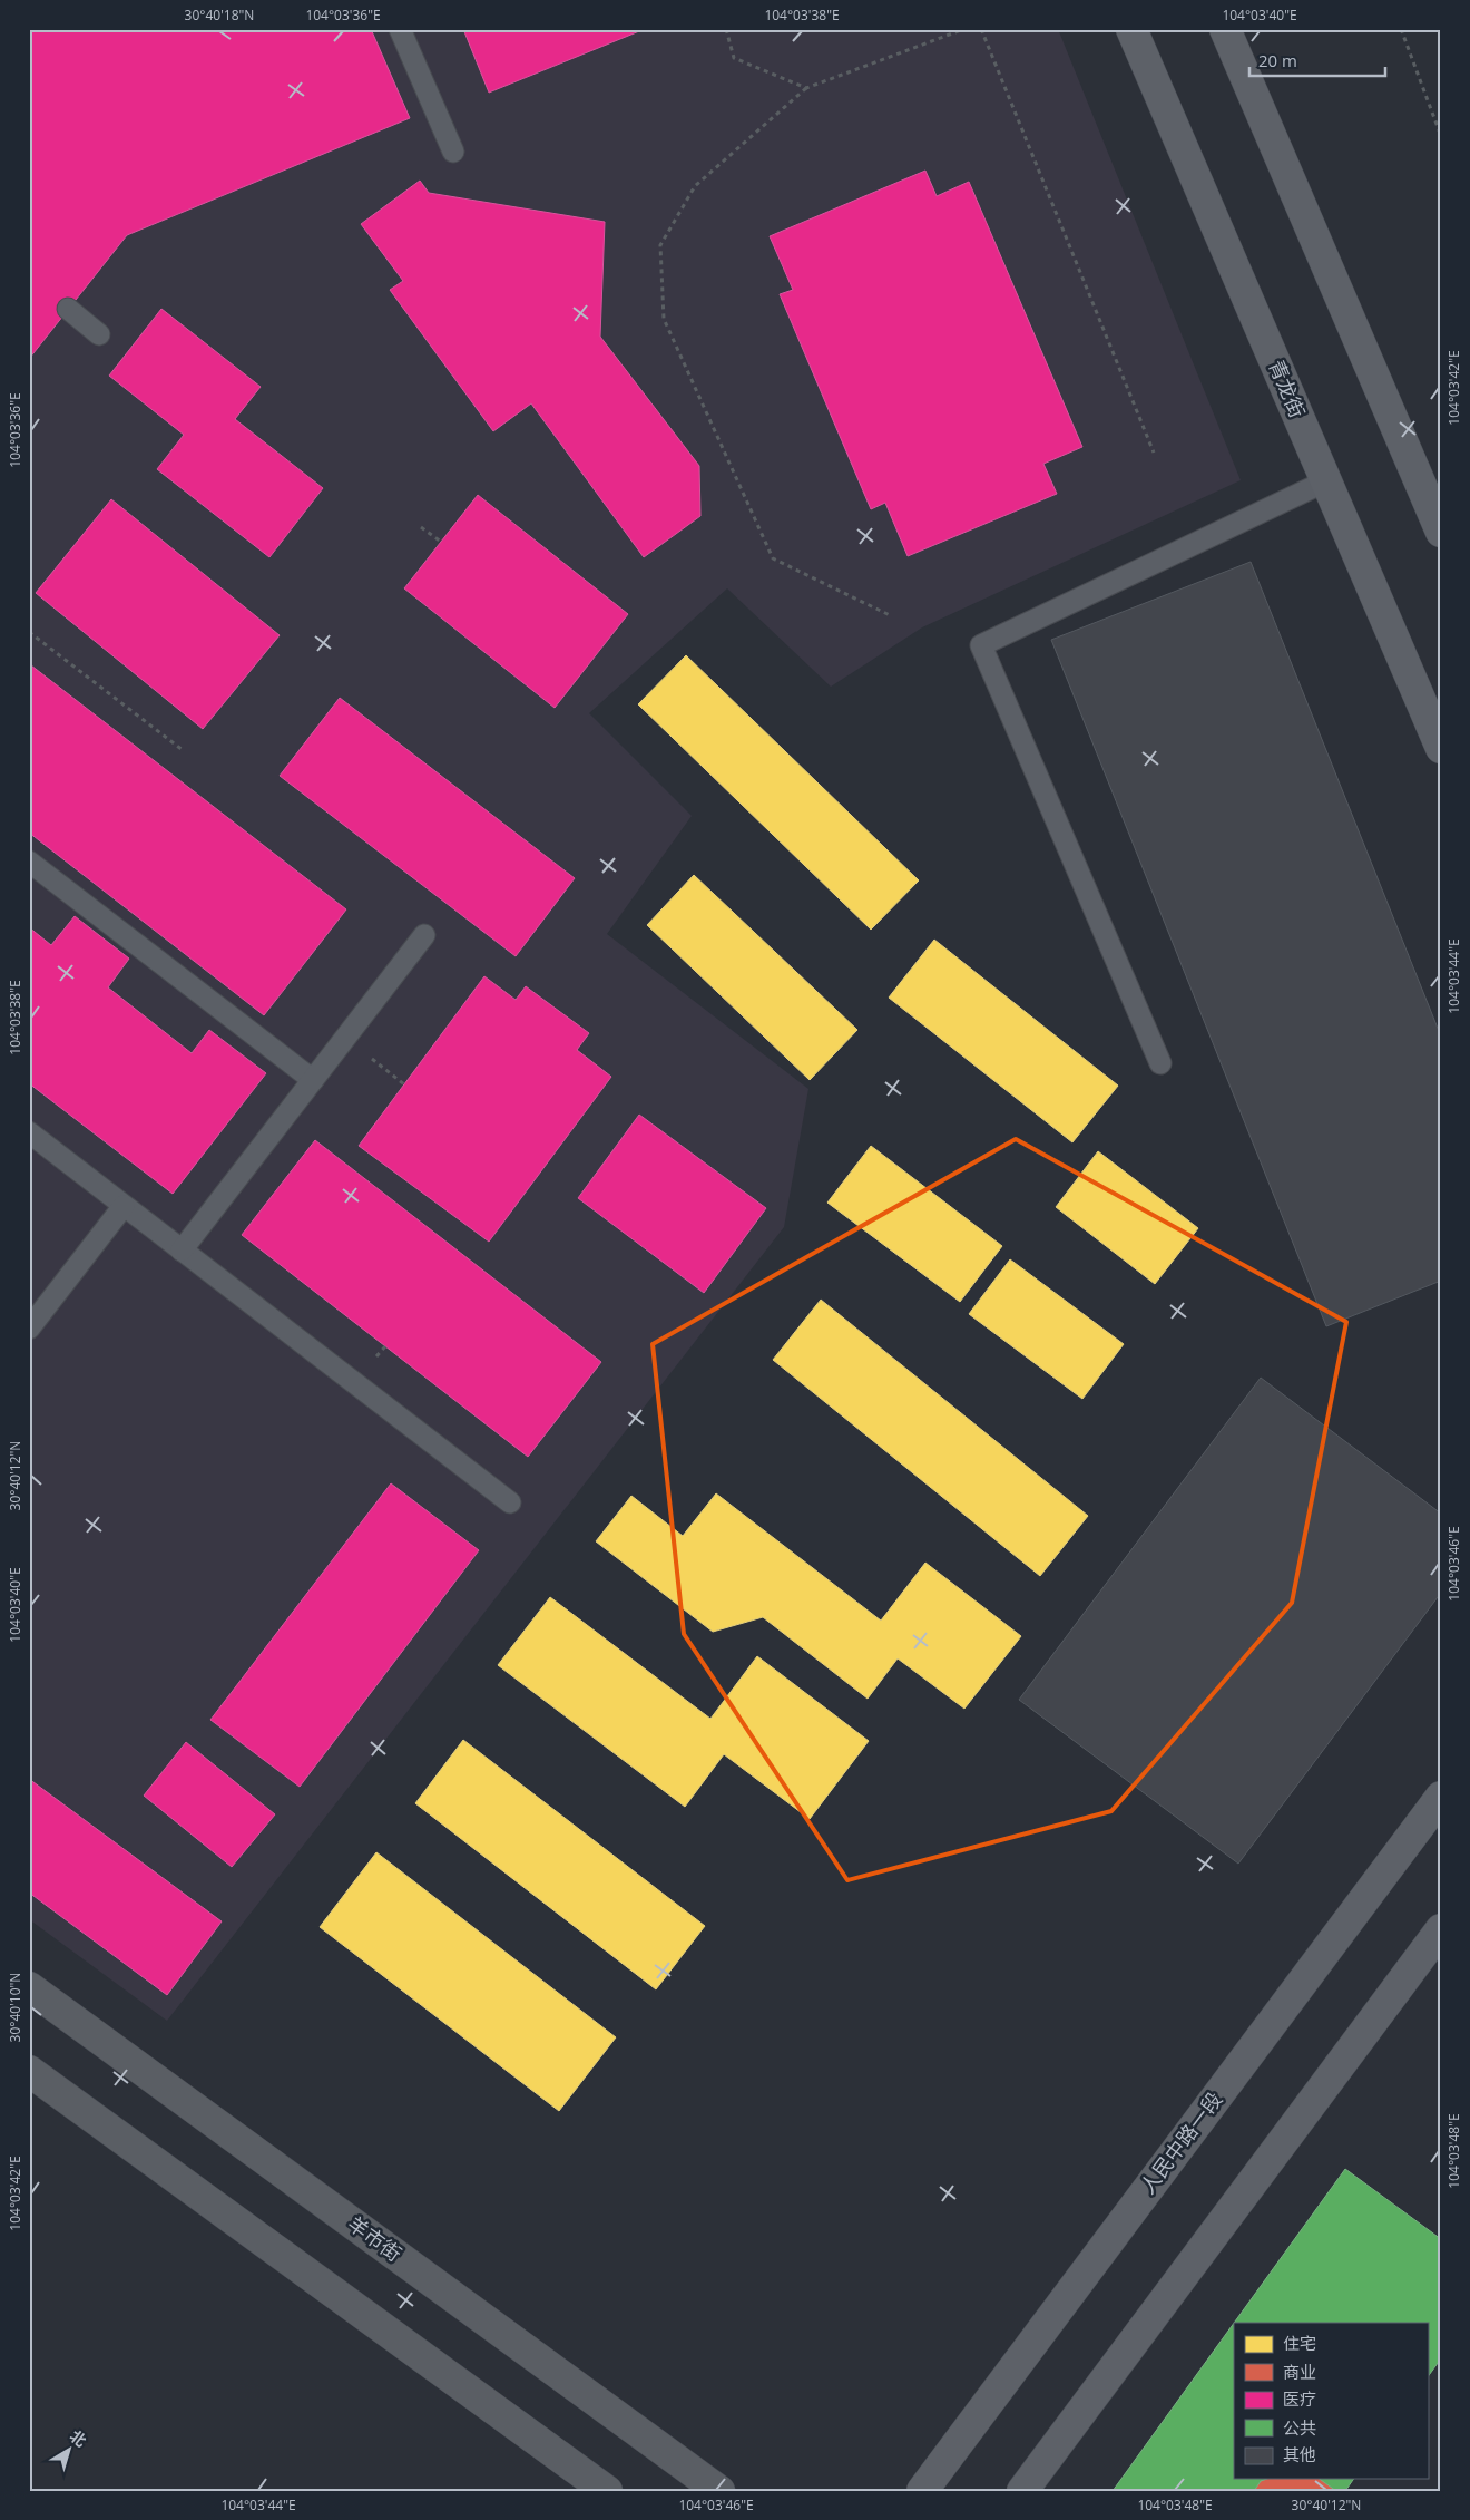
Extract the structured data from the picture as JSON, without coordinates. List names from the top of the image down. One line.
{"streets":{"main road":["青龙街","人民中路一段","羊市街"]},"legend":["住宅","商业","医疗","公共","其他"],"scale_bar":"20 m","north":"top right","coordinates":["30°40'18\"N","104°03'36\"E","104°03'38\"E","104°03'40\"E","104°03'42\"E","104°03'44\"E","30°40'12\"N","104°03'46\"E","30°40'10\"N","104°03'48\"E"]}
